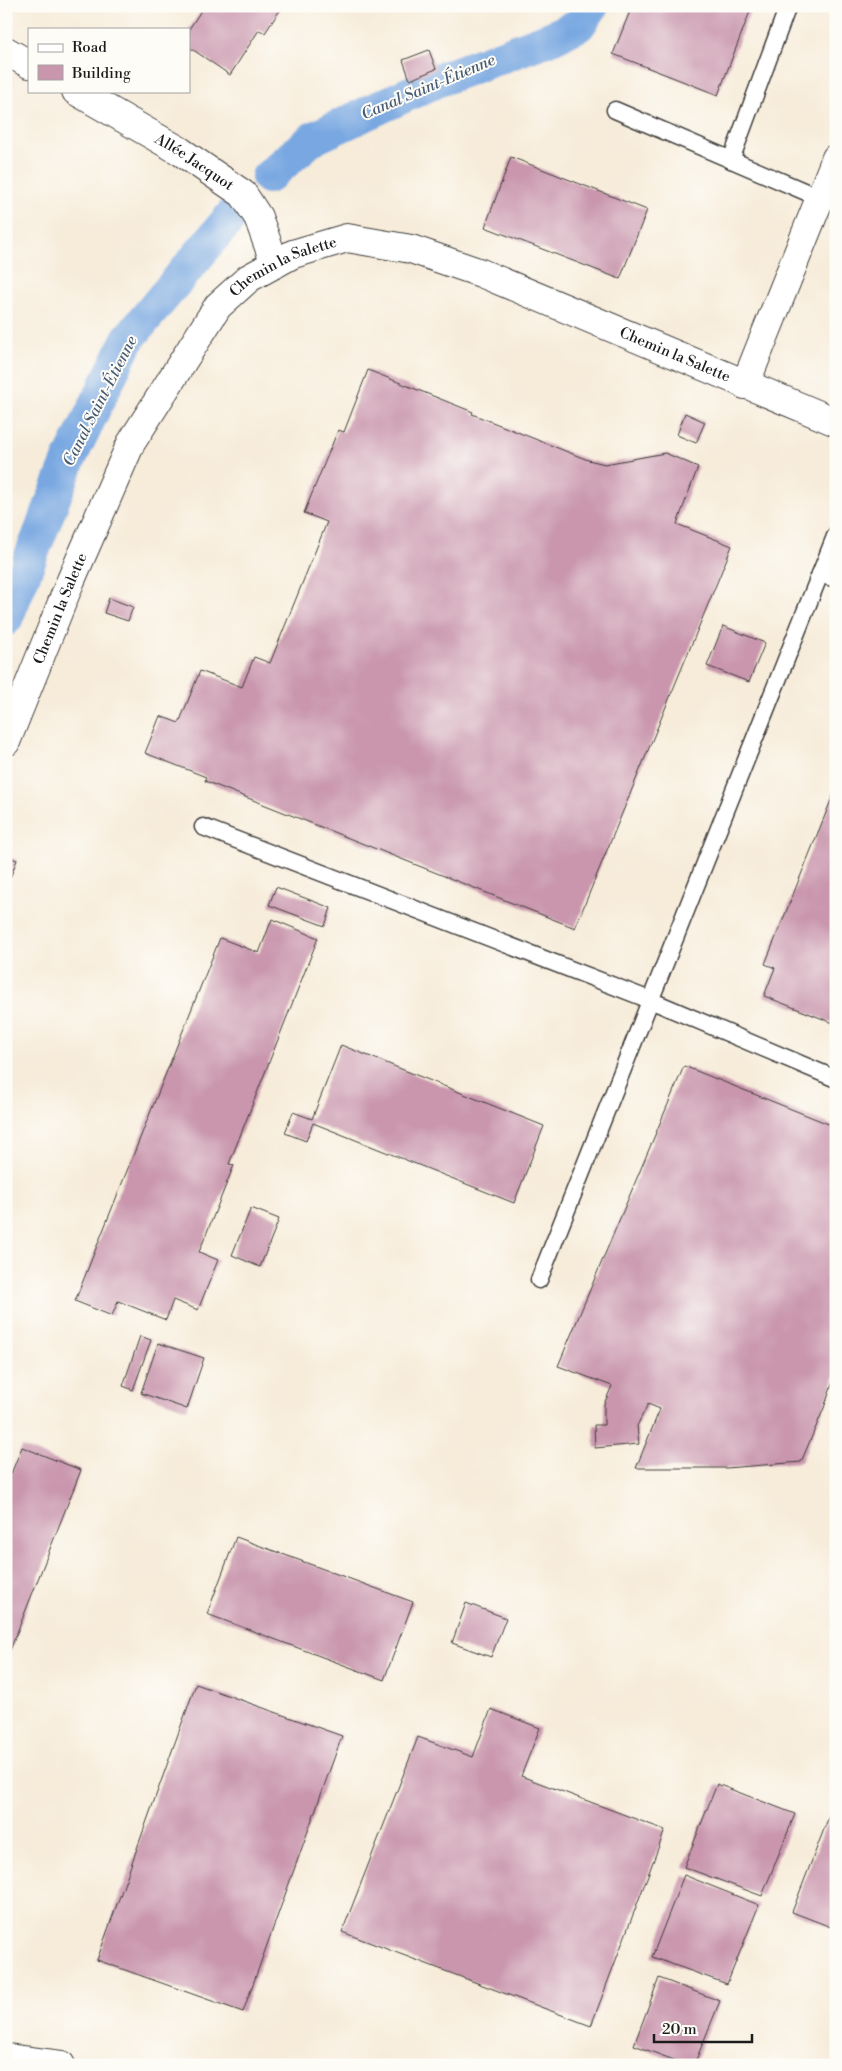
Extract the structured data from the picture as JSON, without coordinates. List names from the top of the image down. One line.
{"streets":{"street":["Allée Jacquot","Chemin la Salette"]},"crossings":[["Allée Jacquot","Chemin la Salette"]],"water":["Canal Saint-Étienne"],"legend":["Road","Building"],"scale_bar":"20 m"}
